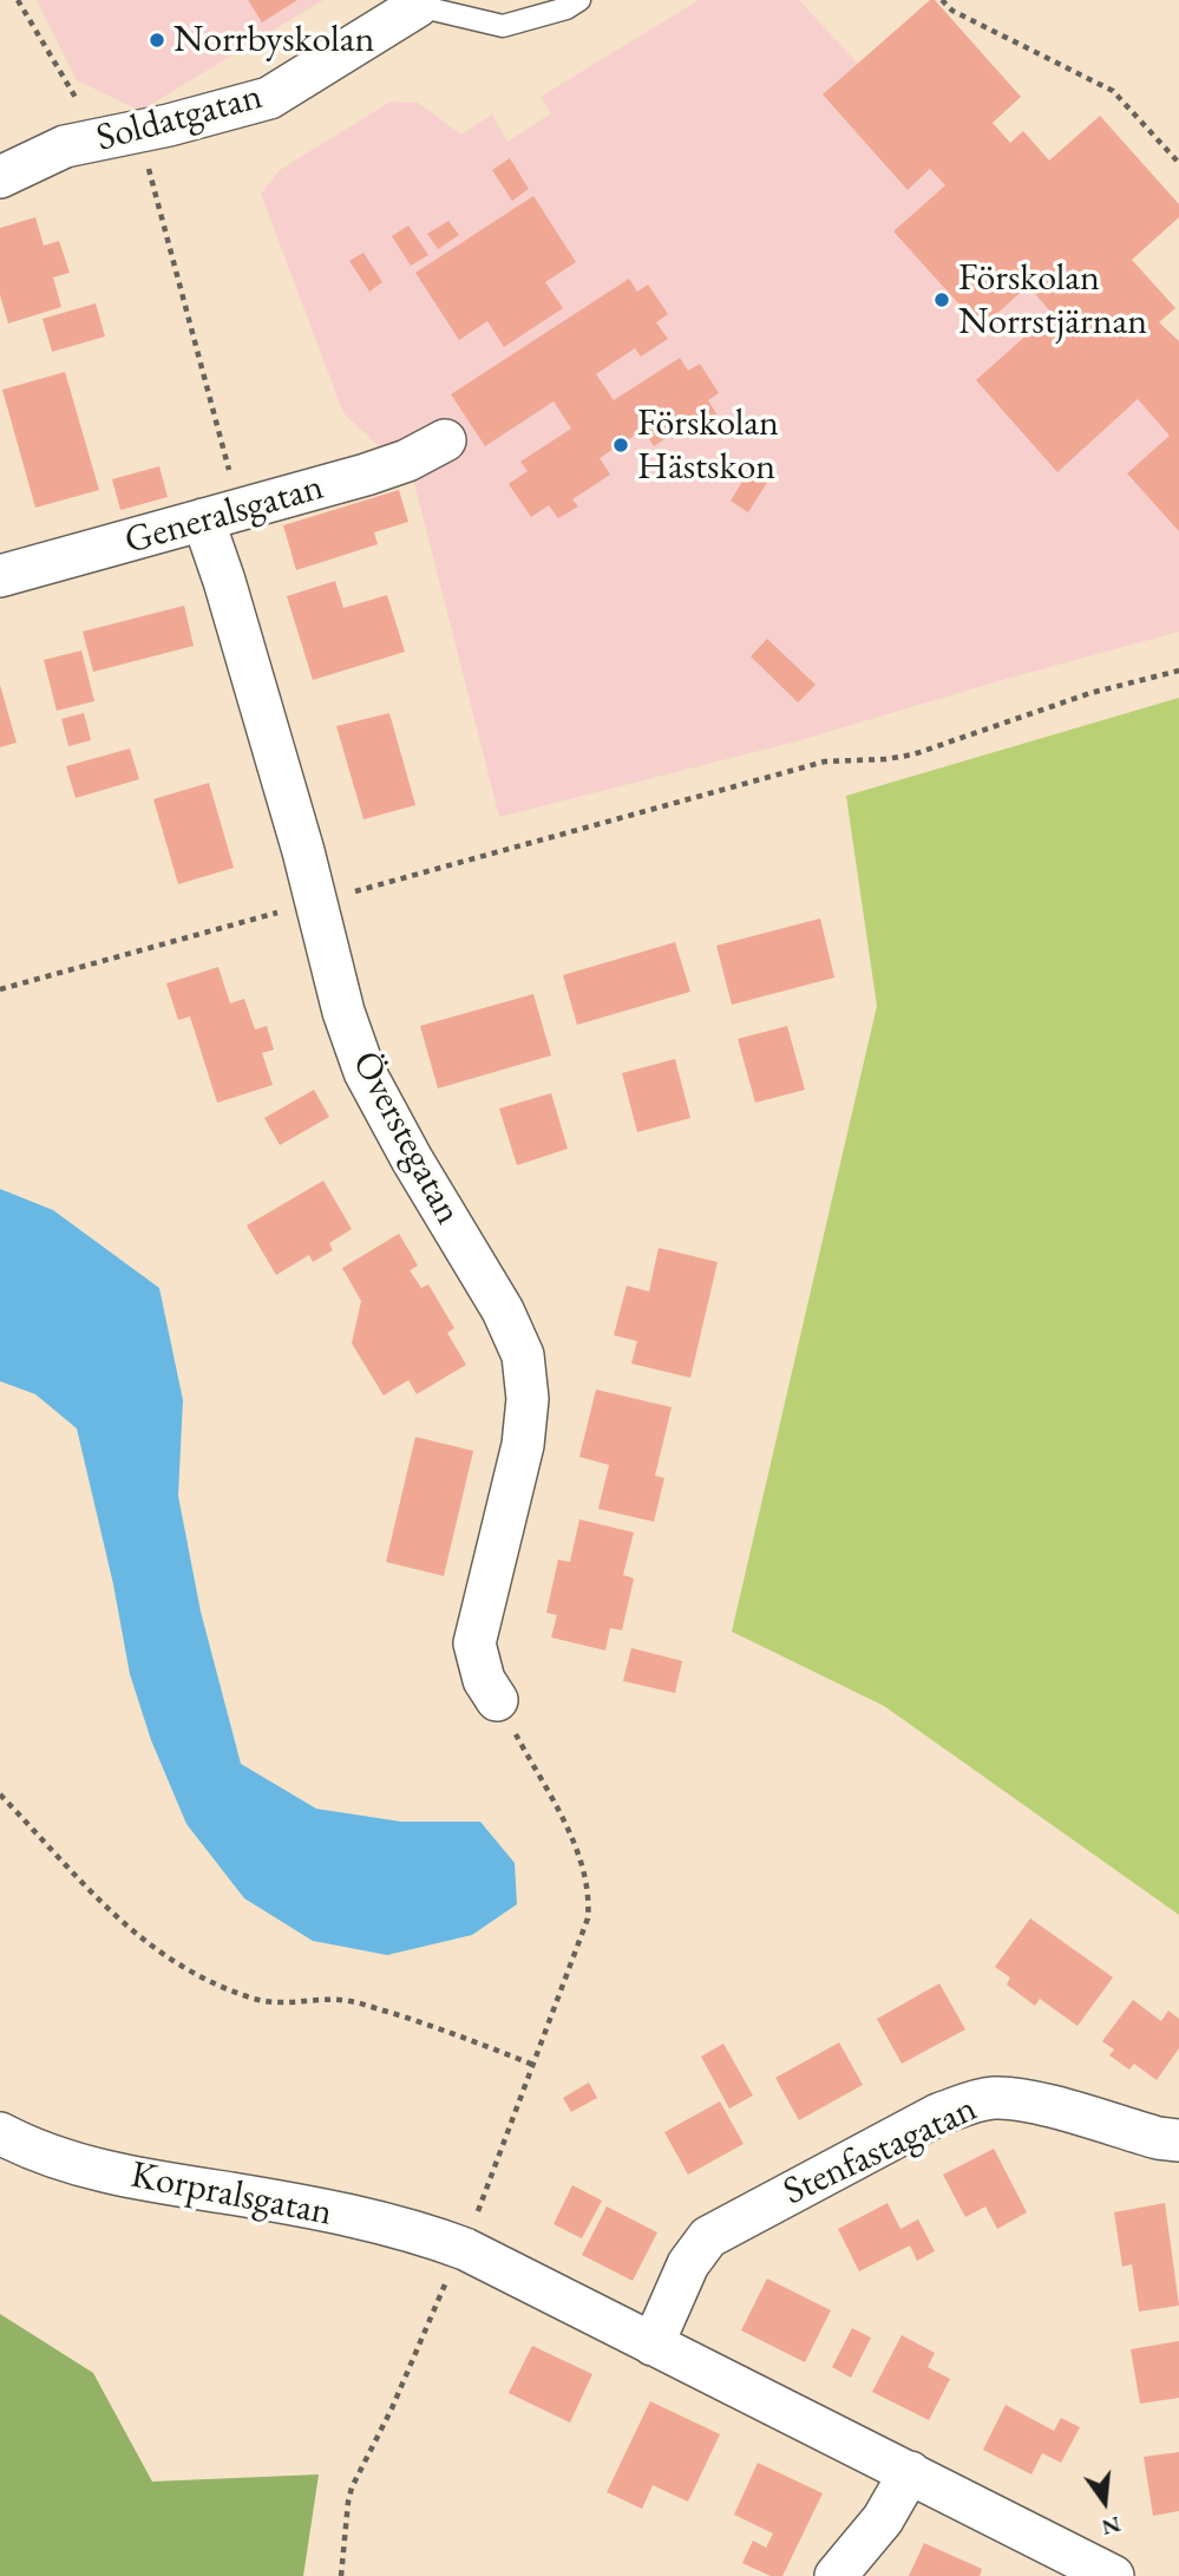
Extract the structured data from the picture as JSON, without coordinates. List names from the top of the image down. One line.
{"streets":{"street":["Soldatgatan","Generalsgatan","Överstegatan","Stenfastagatan","Korpralsgatan"]},"crossings":[["Generalsgatan","Överstegatan"]],"places":["Norrbyskolan","Förskolan Norrstjärnan","Förskolan Hästskon"],"north":"bottom"}
